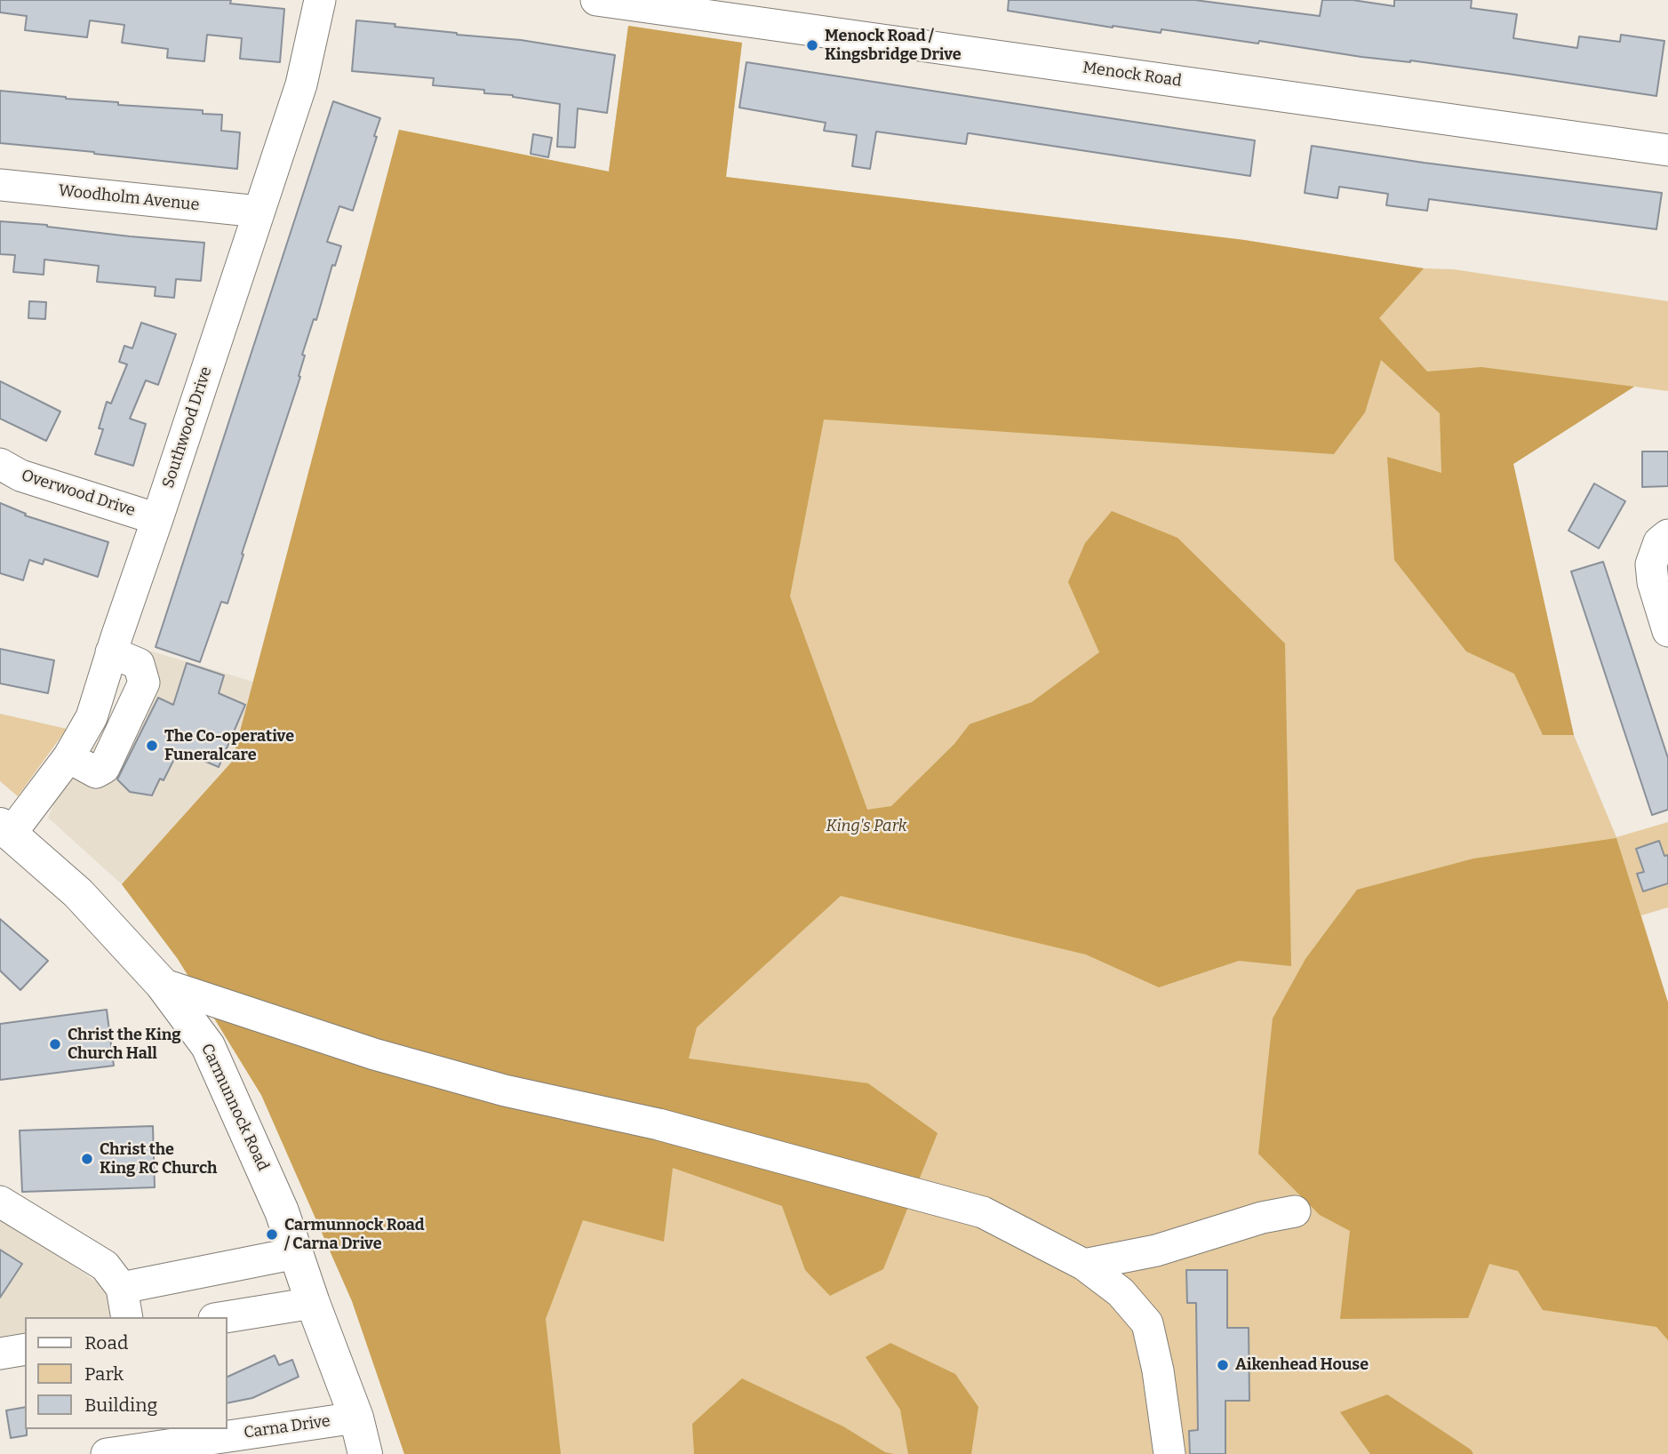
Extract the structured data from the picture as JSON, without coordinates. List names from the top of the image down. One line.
{"streets":{"main road":["Carmunnock Road"],"street":["Menock Road","Woodholm Avenue","Southwood Drive","Overwood Drive","Carna Drive"]},"crossings":[["Woodholm Avenue","Southwood Drive"],["Southwood Drive","Overwood Drive"],["Southwood Drive","Carmunnock Road"],["Carmunnock Road","Carna Drive"]],"parks":["King's Park"],"places":["Menock Road / Kingsbridge Drive","The Co-operative Funeralcare","Christ the King Church Hall","Christ the King RC Church","Carmunnock Road / Carna Drive","Aikenhead House"],"legend":["Road","Park","Building"]}
